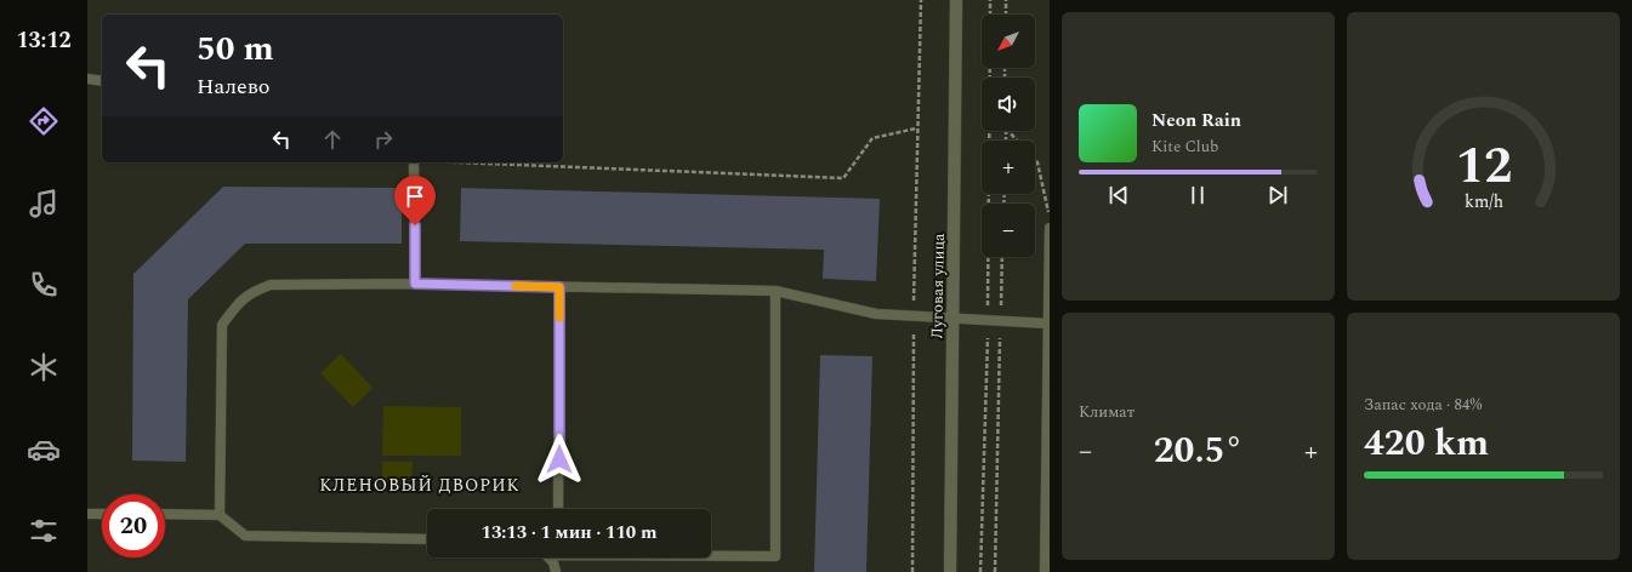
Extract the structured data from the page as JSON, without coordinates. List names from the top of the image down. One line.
{"streets":{"street":["Луговая улица"]},"districts":["КЛЕНОВЫЙ ДВОРИК"],"north":"bottom left","page":{"tabs":"13:12","map_buttons":["+","−"],"turn":["50 m","Налево"],"song":["Neon Rain","Kite Club"],"tile":["Климат",["Запас хода · 84%","420 km"]],"heat":["−","20.5°","+"],"limit":"20","trip":"13:13 · 1 мин · 110 m","gauge":["12","km/h"]}}
